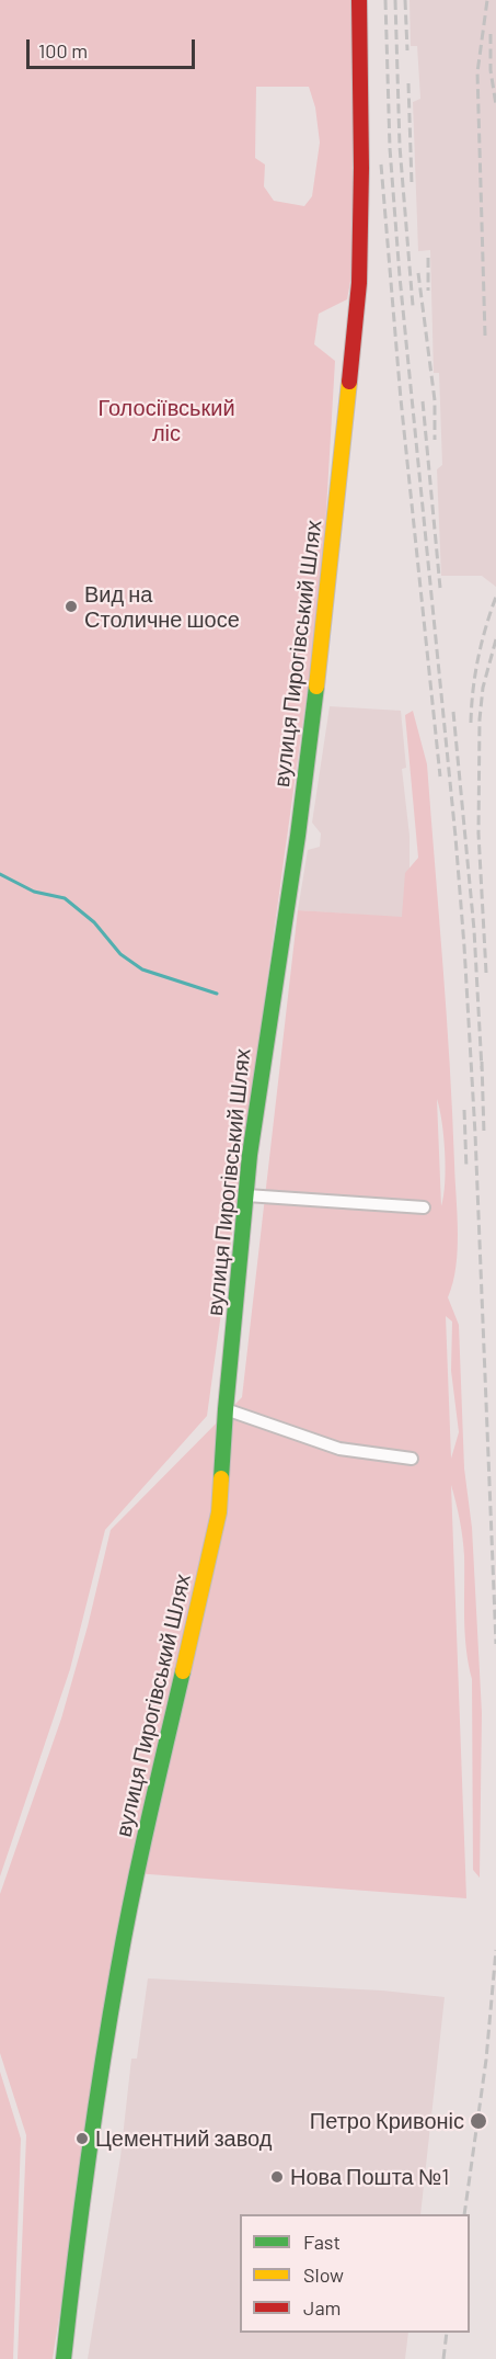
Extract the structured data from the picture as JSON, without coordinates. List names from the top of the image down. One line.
{"streets":{"street":["вулиця Пирогівський Шлях"]},"parks":["Голосіївський ліс"],"places":["Вид на Столичне шосе","Петро Кривоніс","Цементний завод","Нова Пошта №1"],"legend":["Fast","Slow","Jam"],"scale_bar":"100 m"}
